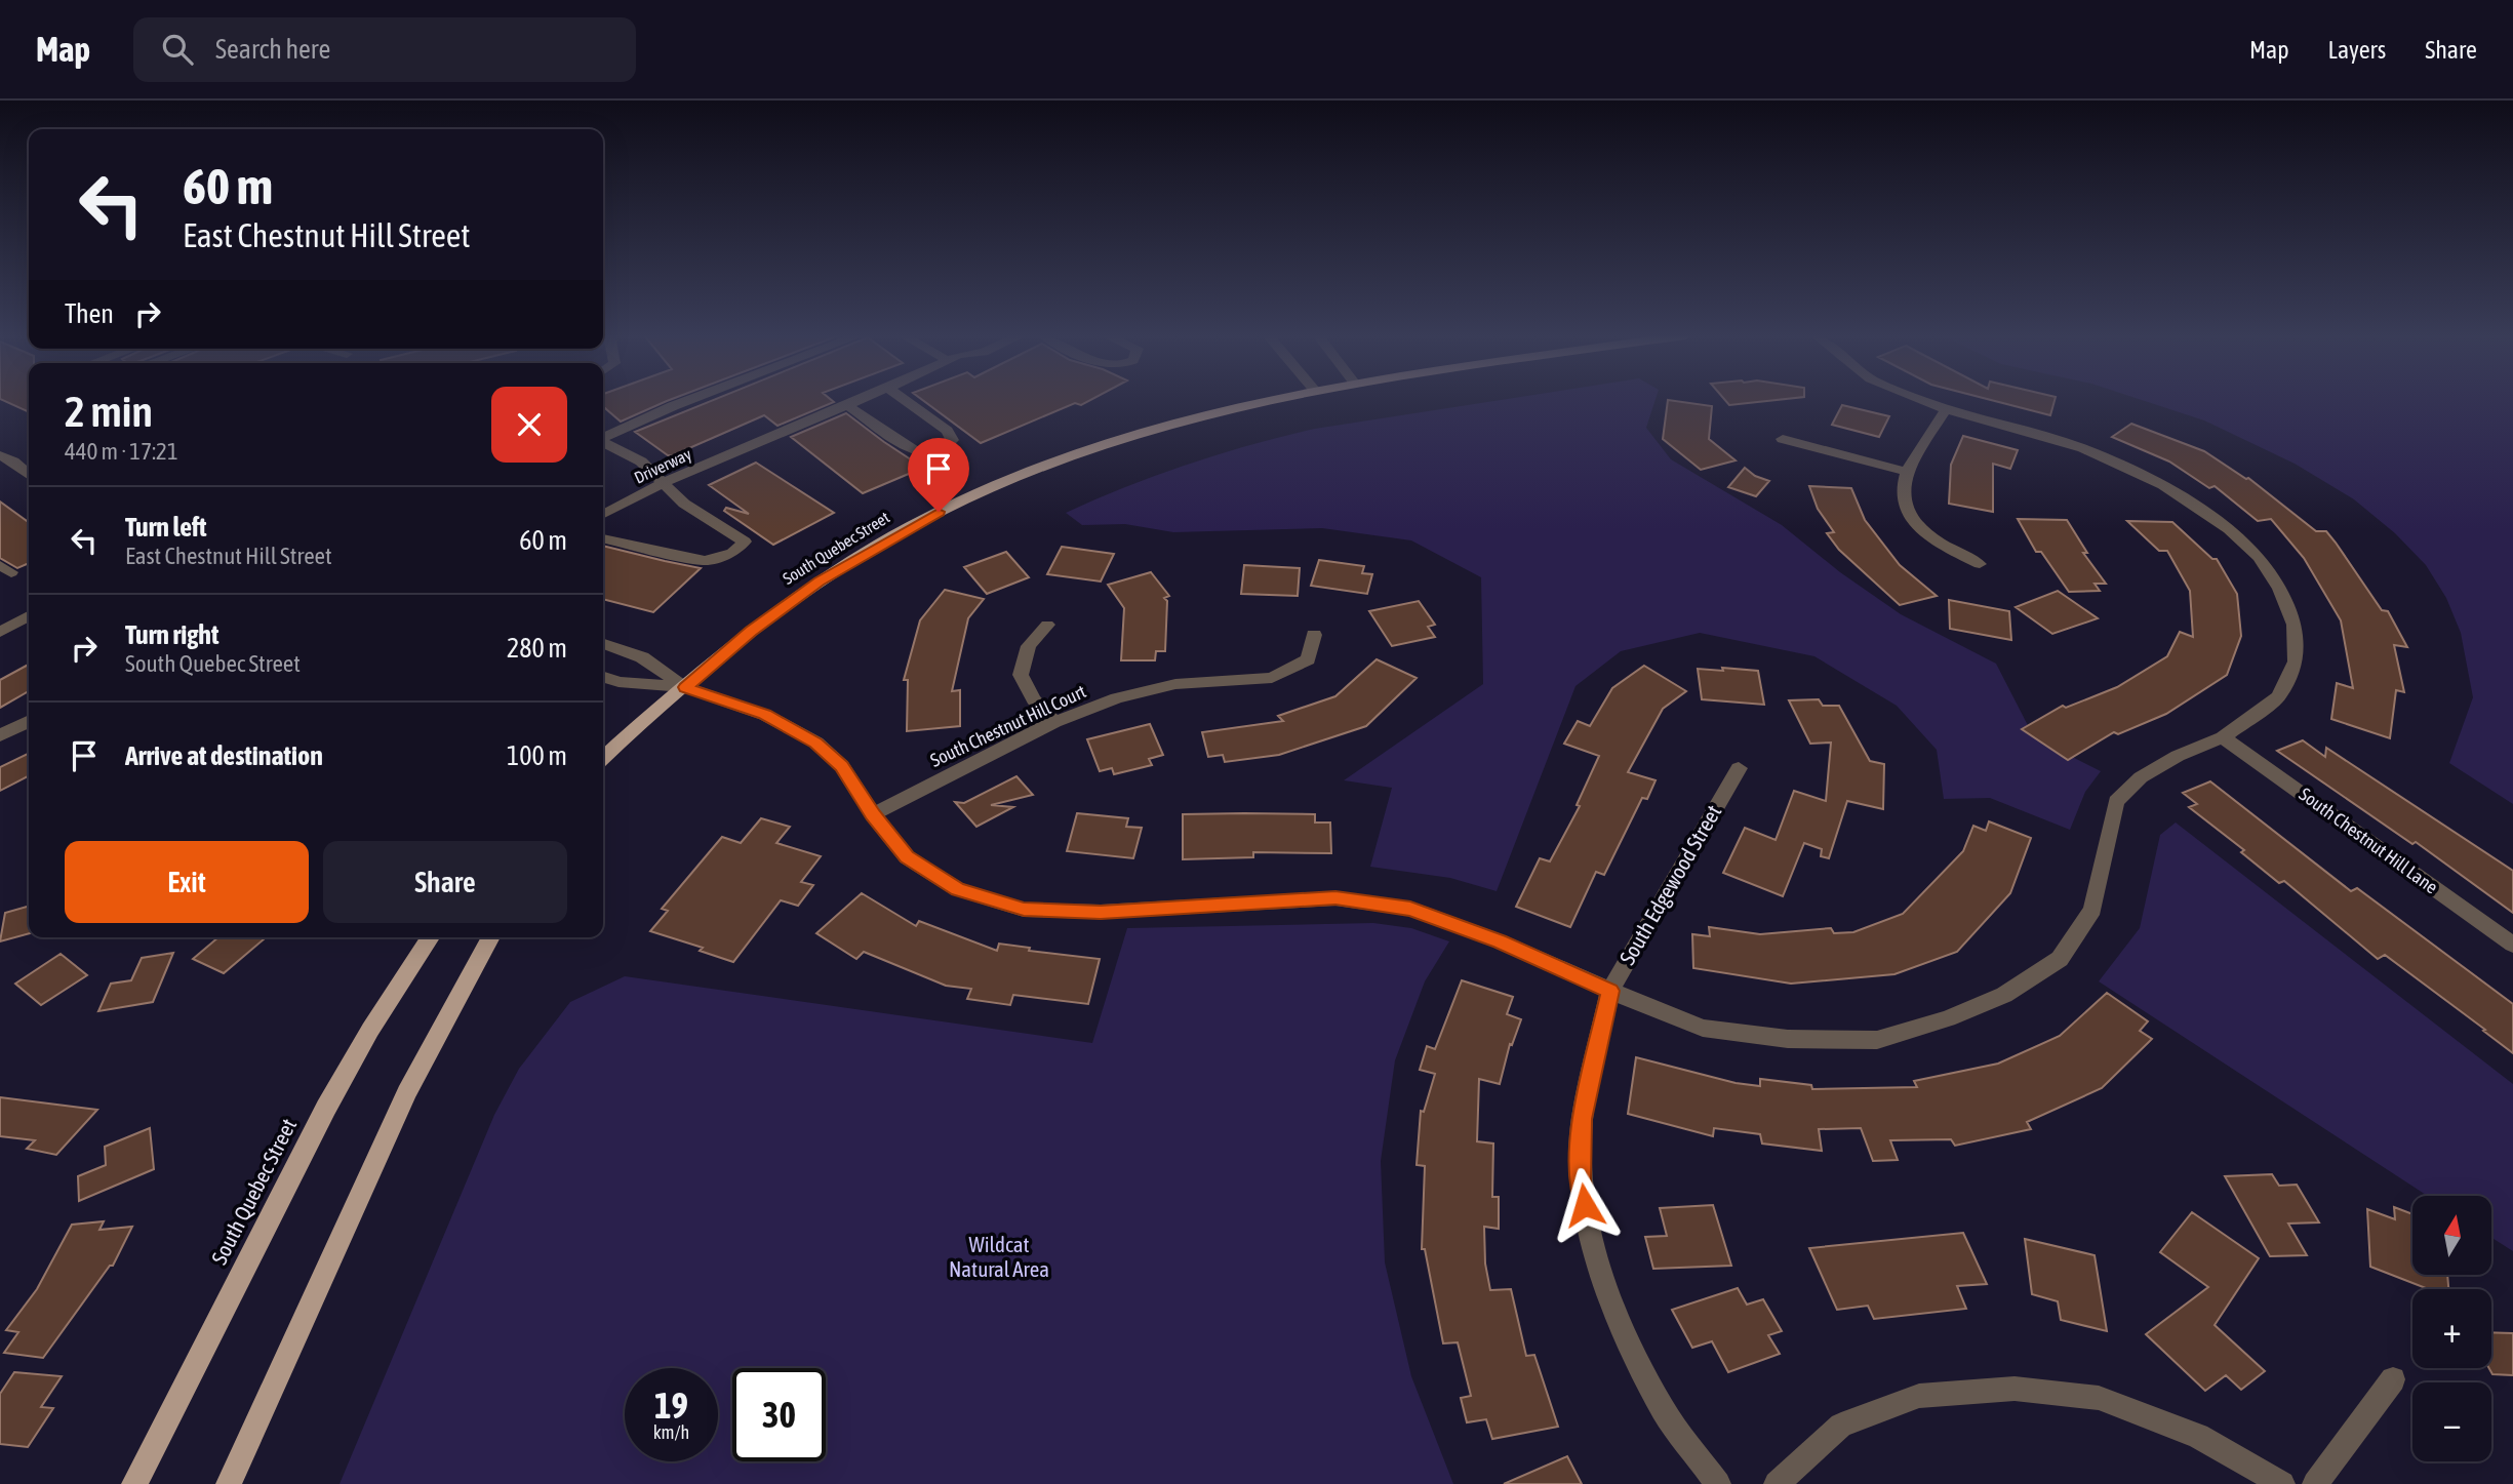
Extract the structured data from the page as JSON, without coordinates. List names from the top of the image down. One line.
{"streets":{"main road":["South Quebec Street"],"street":["Driverway","South Chestnut Hill Court","South Chestnut Hill Lane","South Edgewood Street"]},"parks":["Wildcat Natural Area"],"north":"top","page":{"header":"Map","search":"Search here","nav":["Map","Layers","Share"],"turn":["60 m","East Chestnut Hill Street"],"then":"Then","heading":["2 min","440 m · 17:21"],"list":[{"name":"Turn left","note":"East Chestnut Hill Street","value":"60 m"},{"name":"Turn right","note":"South Quebec Street","value":"280 m"},{"name":"Arrive at destination","value":"100 m"}],"buttons":["Exit","Share"],"map_buttons":["+","−"],"speed":"19 km/h","limit":"30"}}
